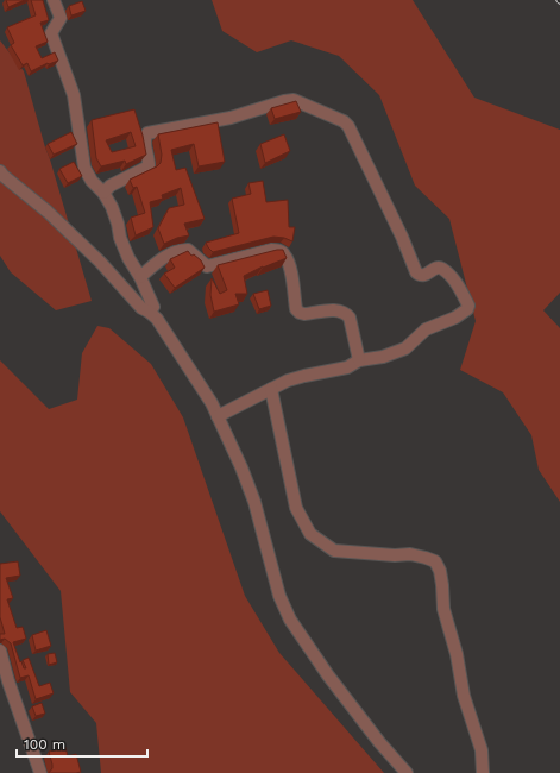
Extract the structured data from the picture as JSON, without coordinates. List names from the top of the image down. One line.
{"scale_bar":"100 m"}
